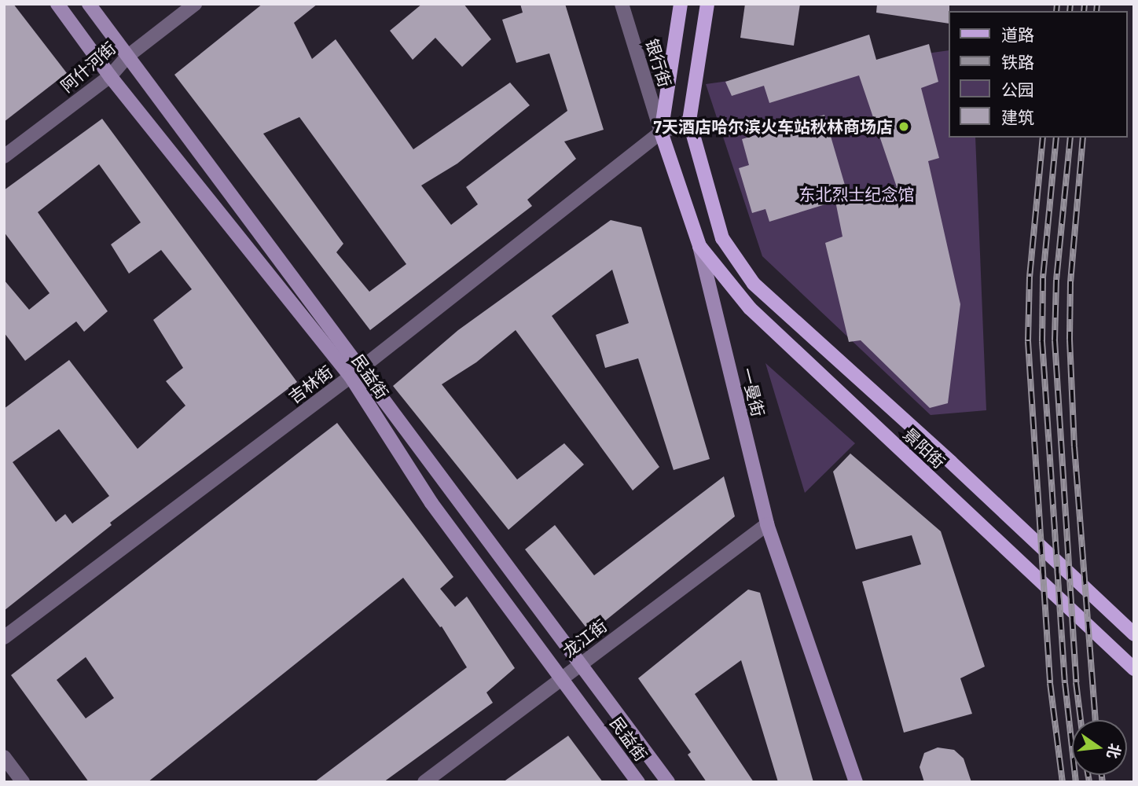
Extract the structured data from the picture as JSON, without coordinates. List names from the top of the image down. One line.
{"streets":{"main road":["民益街","一曼街","景阳街"],"street":["银行街","阿什河街","吉林街","龙江街"]},"crossings":[["银行街","吉林街"],["银行街","一曼街"],["阿什河街","民益街"],["民益街","吉林街"],["民益街","龙江街"],["吉林街","一曼街"],["吉林街","景阳街"],["一曼街","景阳街"],["一曼街","龙江街"]],"parks":["东北烈士纪念馆"],"places":["7天酒店哈尔滨火车站秋林商场店"],"legend":["道路","铁路","公园","建筑"],"north":"right"}
